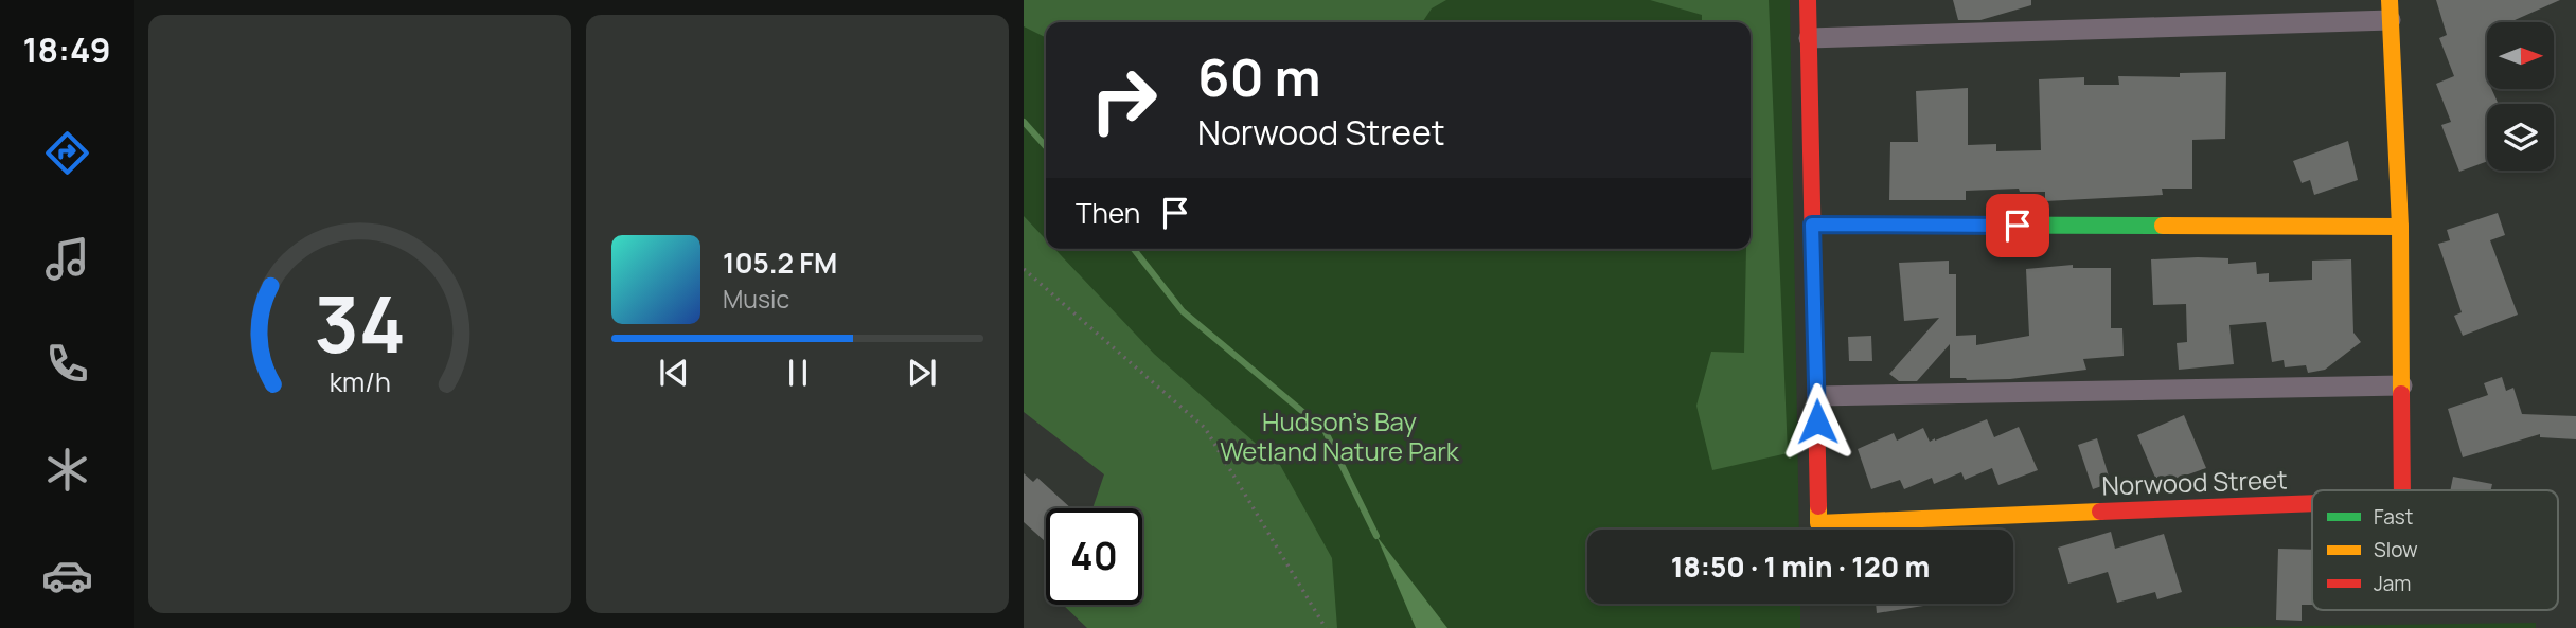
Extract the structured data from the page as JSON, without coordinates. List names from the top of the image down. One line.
{"streets":{"street":["Norwood Street"]},"parks":["Hudson's Bay Wetland Nature Park"],"legend":["Fast","Slow","Jam"],"north":"right","page":{"tabs":"18:49","turn":["60 m","Norwood Street"],"then":"Then","song":["105.2 FM","Music"],"limit":"40","trip":"18:50 · 1 min · 120 m","gauge":["34","km/h"]}}
